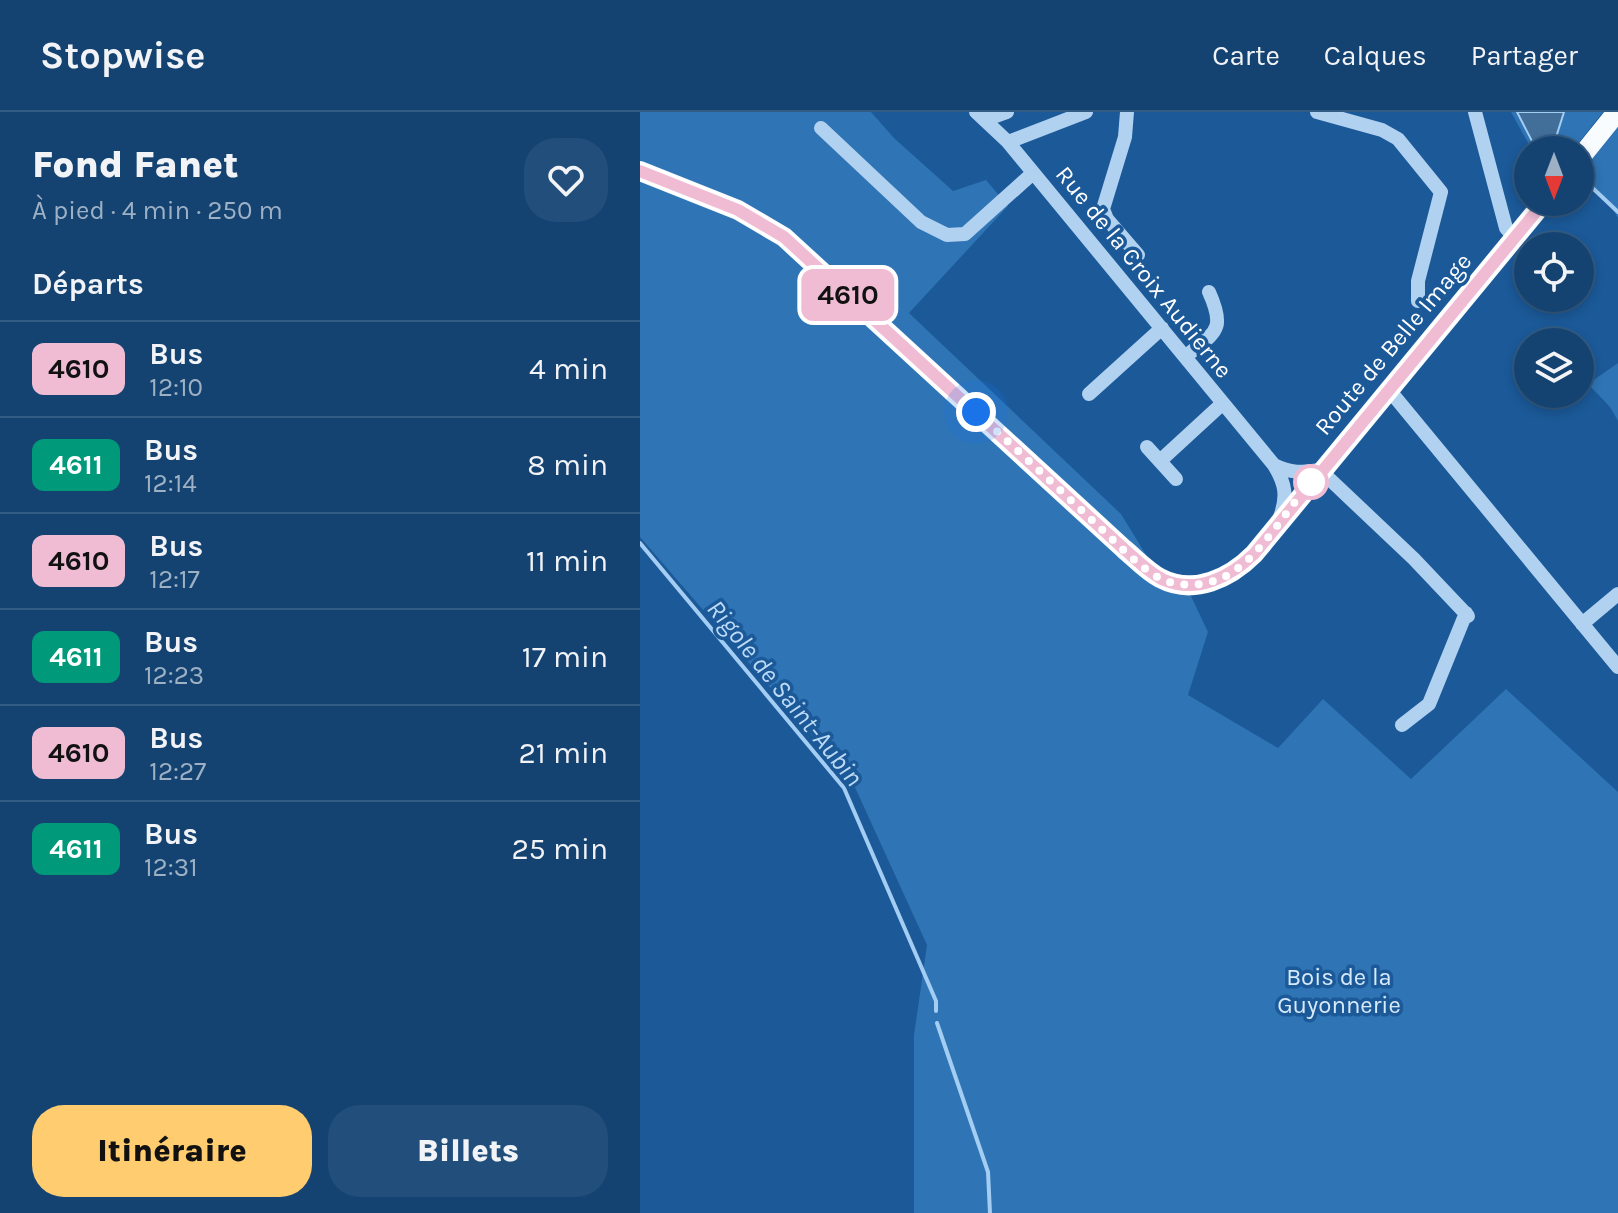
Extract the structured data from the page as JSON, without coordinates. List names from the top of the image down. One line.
{"streets":{"main road":["Route de Belle Image"],"street":["Rue de la Croix Audierne"]},"crossings":[["Rue de la Croix Audierne","Route de Belle Image"]],"water":["Rigole de Saint-Aubin"],"parks":["Bois de la Guyonnerie"],"lines":["bus line 4610"],"north":"bottom","page":{"header":"Stopwise","nav":["Carte","Calques","Partager"],"heading":[["Fond Fanet","À pied · 4 min · 250 m"],"Départs"],"on_map":"4610","list":[{"mark":"4610","name":"Bus","note":"12:10","value":"4 min"},{"mark":"4611","name":"Bus","note":"12:14","value":"8 min"},{"mark":"4610","name":"Bus","note":"12:17","value":"11 min"},{"mark":"4611","name":"Bus","note":"12:23","value":"17 min"},{"mark":"4610","name":"Bus","note":"12:27","value":"21 min"},{"mark":"4611","name":"Bus","note":"12:31","value":"25 min"}],"buttons":["Itinéraire","Billets"]}}
